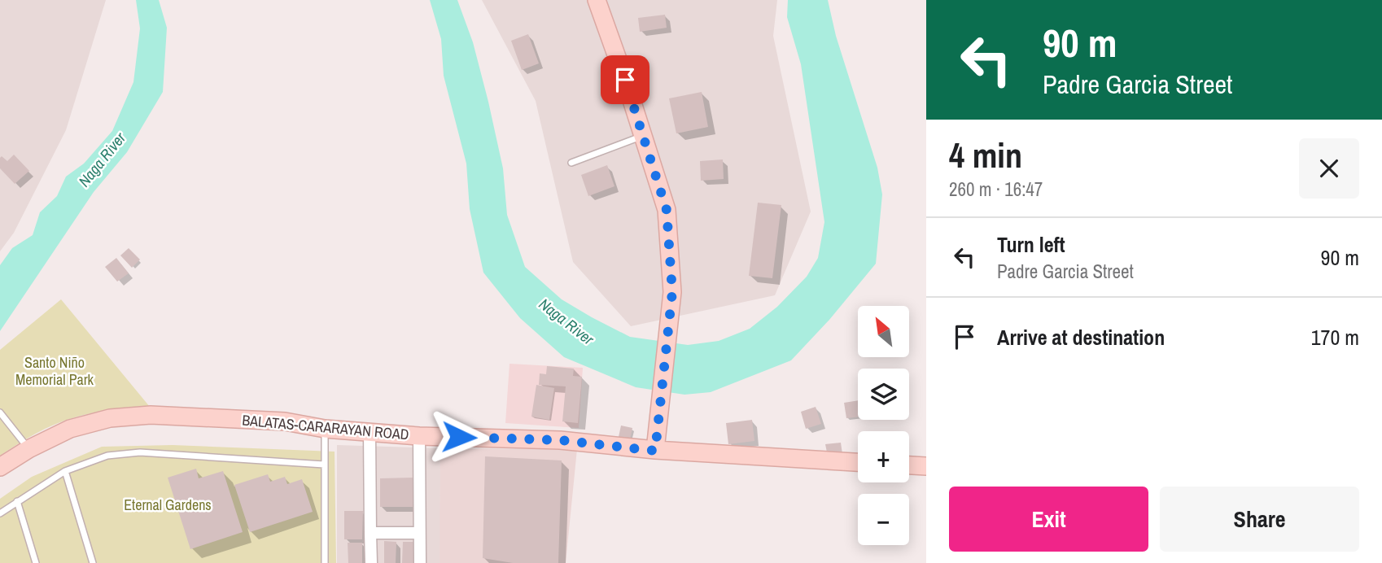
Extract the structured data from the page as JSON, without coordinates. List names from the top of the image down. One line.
{"streets":{"main road":["BALATAS-CARARAYAN ROAD"]},"water":["Naga River"],"parks":["Santo Niño Memorial Park","Eternal Gardens"],"north":"top left","page":{"turn":["90 m","Padre Garcia Street"],"heading":["4 min","260 m · 16:47"],"list":[{"name":"Turn left","note":"Padre Garcia Street","value":"90 m"},{"name":"Arrive at destination","value":"170 m"}],"map_buttons":["+","−"],"buttons":["Exit","Share"]}}
